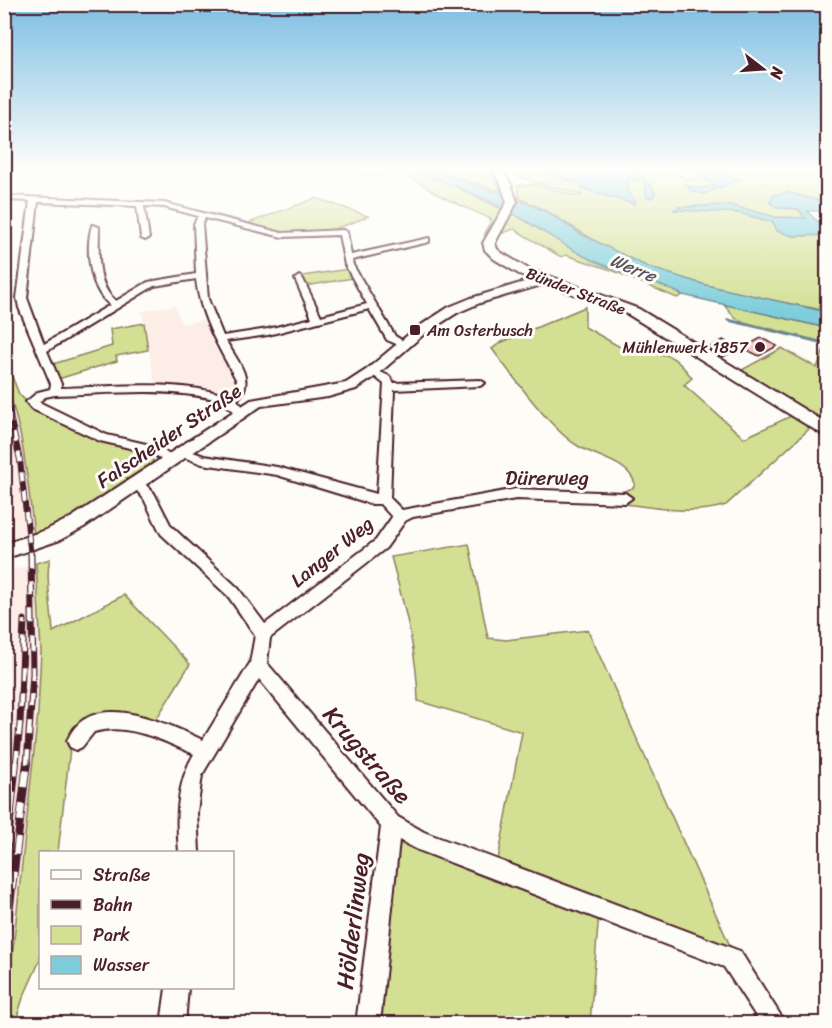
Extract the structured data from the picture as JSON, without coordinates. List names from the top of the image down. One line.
{"streets":{"main road":["Bünder Straße"],"street":["Falscheider Straße","Dürerweg","Langer Weg","Krugstraße","Hölderlinweg"]},"crossings":[["Bünder Straße","Falscheider Straße"],["Dürerweg","Langer Weg"],["Krugstraße","Hölderlinweg"]],"water":["Werre"],"places":{"transit":["Am Osterbusch"],"other":["Mühlenwerk 1857"]},"legend":["Straße","Bahn","Park","Wasser"],"north":"right"}
